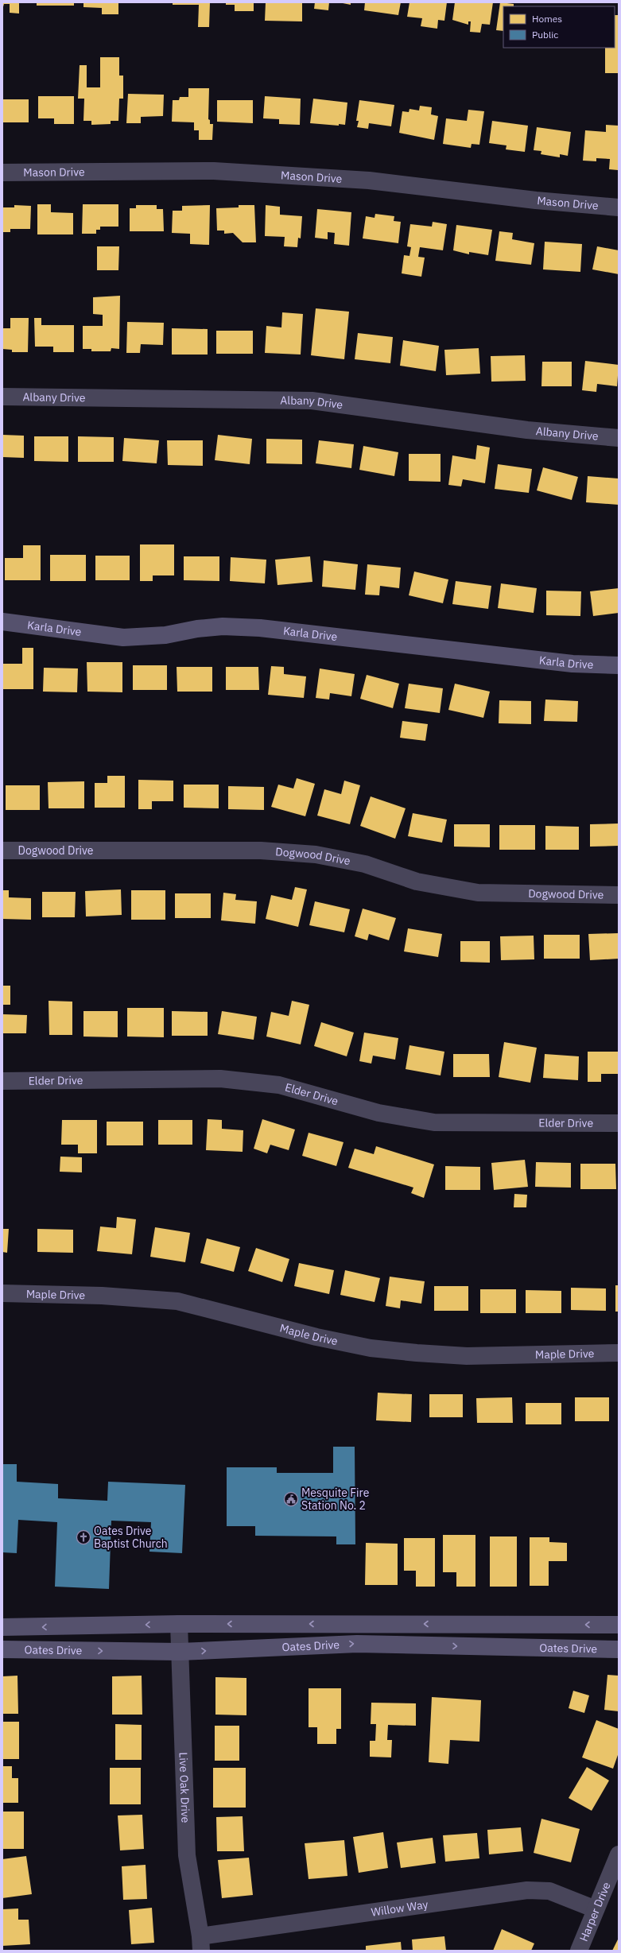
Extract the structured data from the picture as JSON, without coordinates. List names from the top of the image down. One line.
{"streets":{"main road":["Karla Drive","Oates Drive"],"street":["Mason Drive","Albany Drive","Dogwood Drive","Elder Drive","Maple Drive","Live Oak Drive","Willow Way","Harper Drive"]},"crossings":[["Oates Drive","Live Oak Drive"],["Live Oak Drive","Willow Way"],["Willow Way","Harper Drive"]],"places":{"public building":["Mesquite Fire Station No. 2"],"church":["Oates Drive Baptist Church"]},"legend":["Homes","Public"]}
